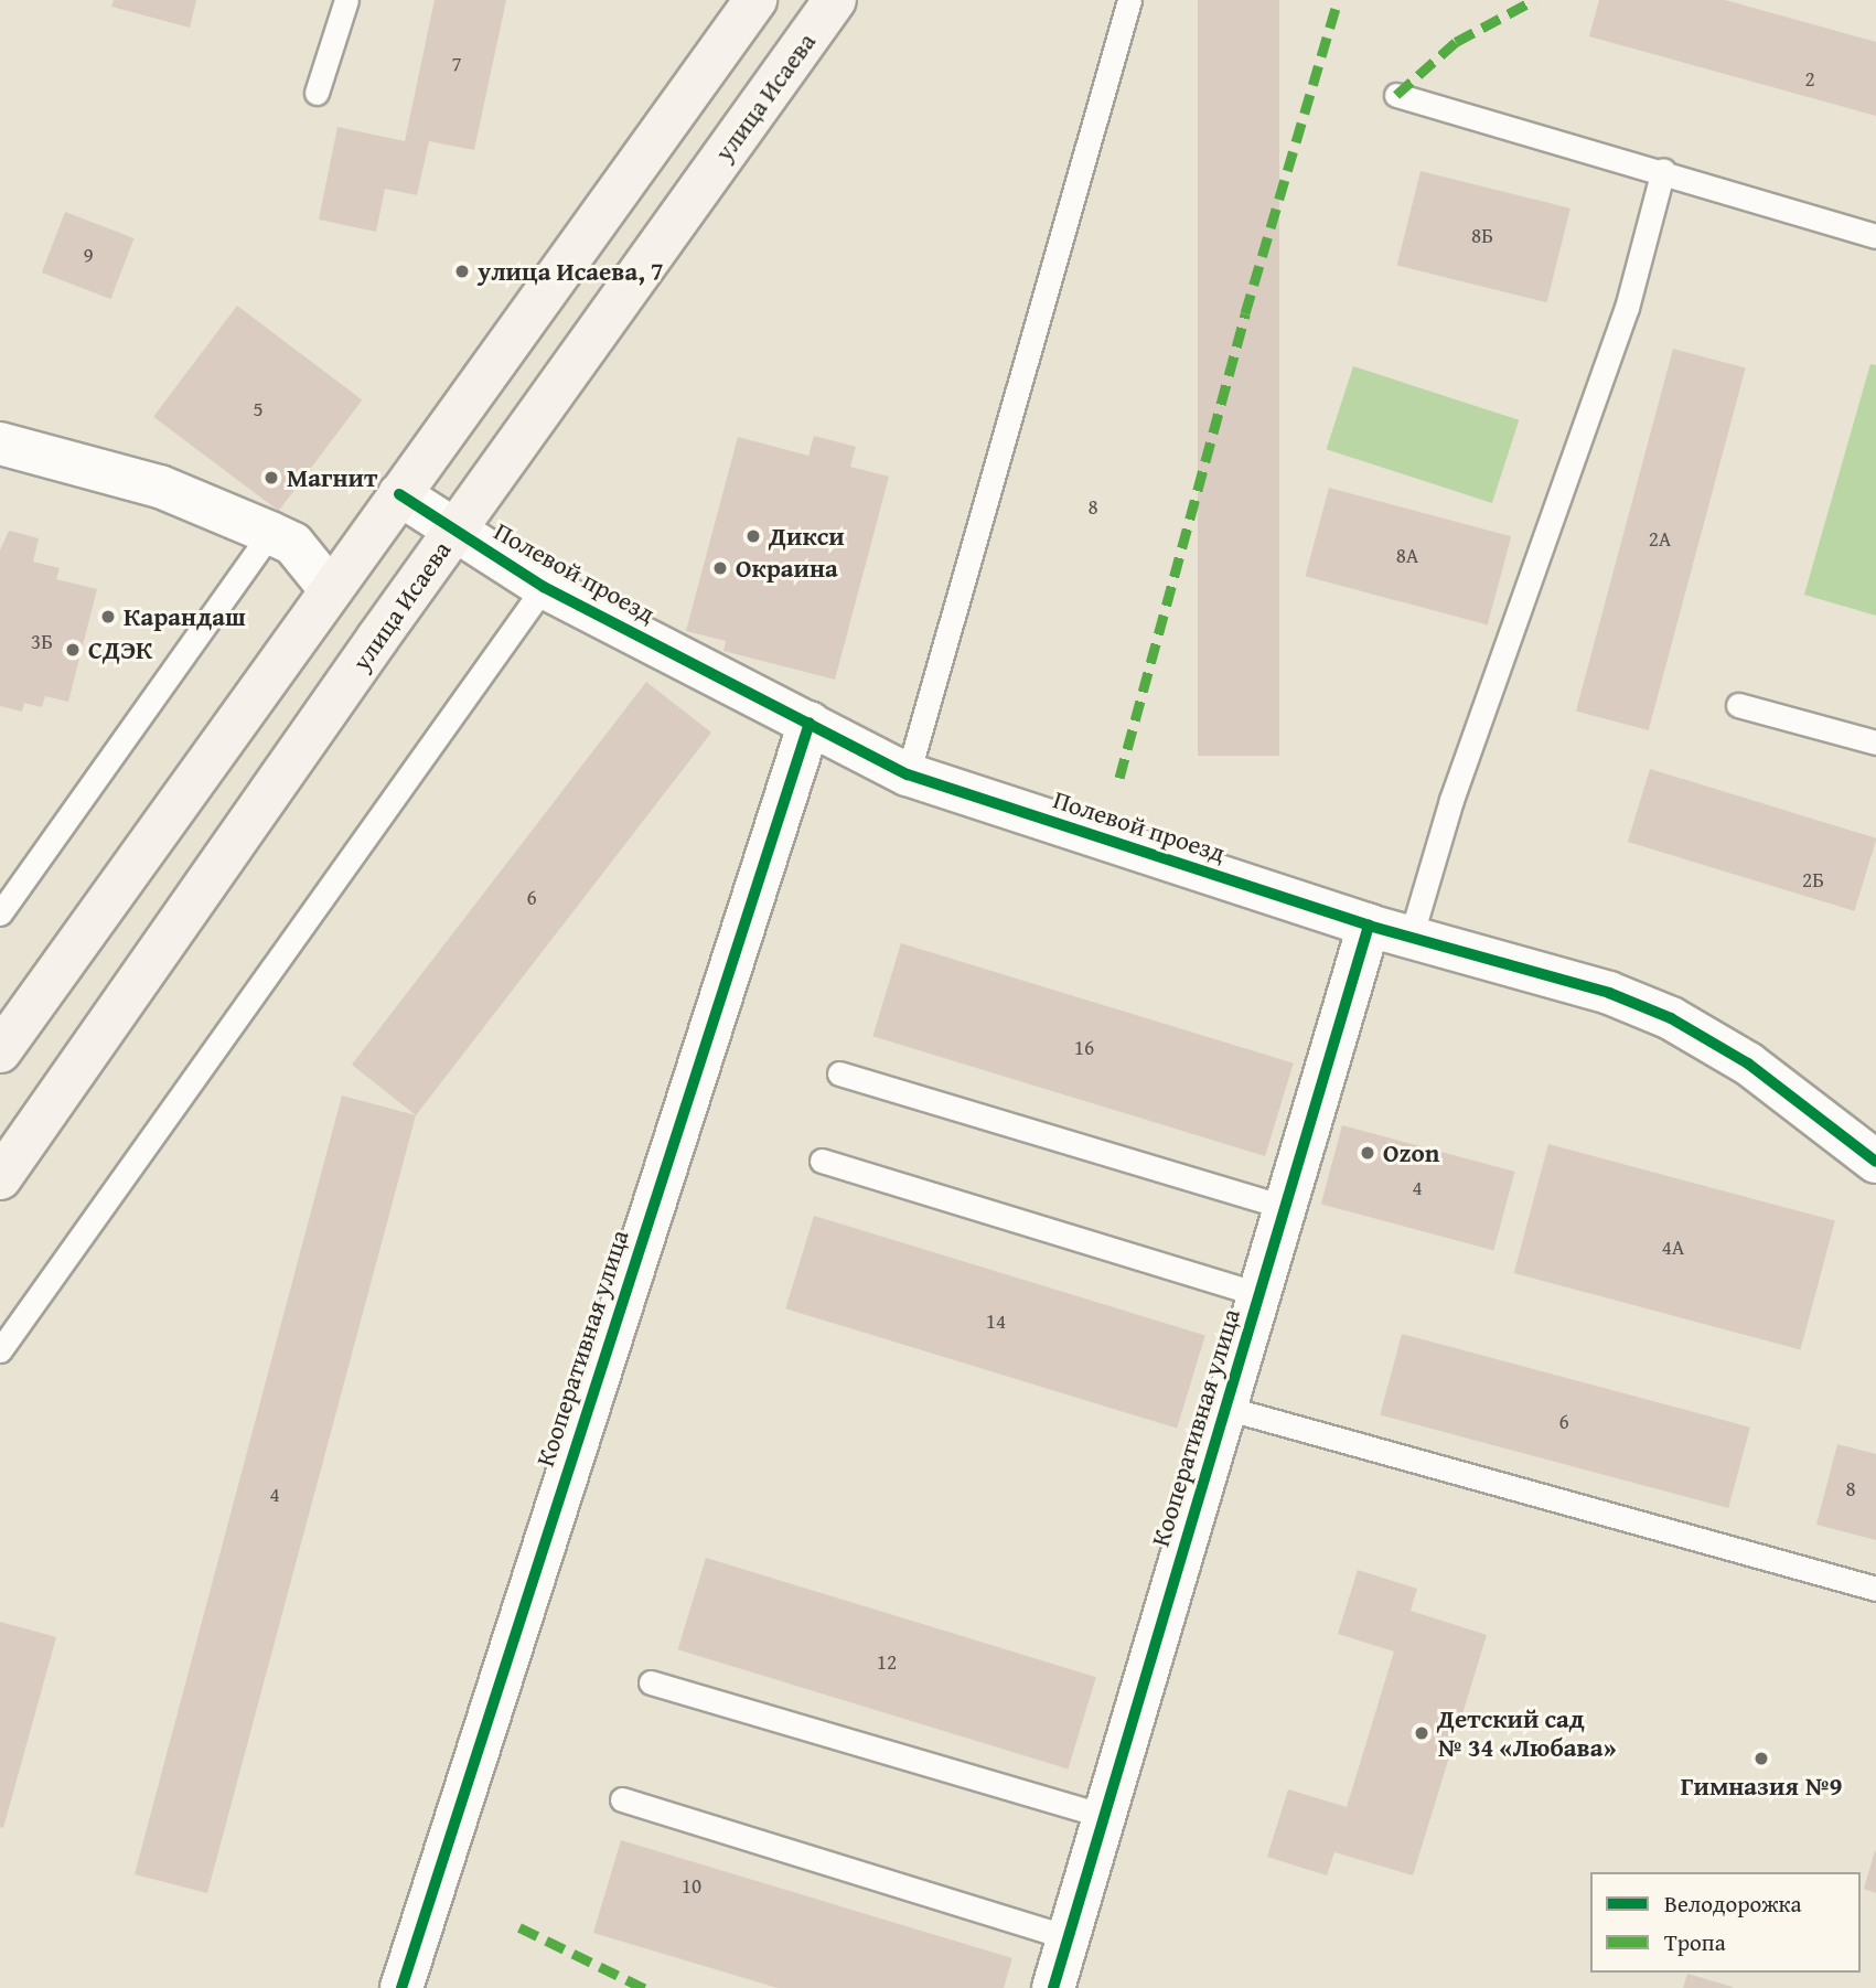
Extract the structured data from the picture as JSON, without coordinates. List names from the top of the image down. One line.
{"streets":{"main road":["улица Исаева"],"street":["Полевой проезд","Кооперативная улица"]},"crossings":[["улица Исаева","Полевой проезд"],["Полевой проезд","Кооперативная улица"]],"places":["улица Исаева, 7","Магнит","Дикси","Окраина","Карандаш","СДЭК","Ozon","Детский сад № 34 «Любава»","Гимназия №9"],"house_numbers":["7","2","8Б","9","5","8","2А","8А","3Б","2Б","6","16","4","4А","14","6","8","4","12","10"],"legend":["Велодорожка","Тропа"]}
